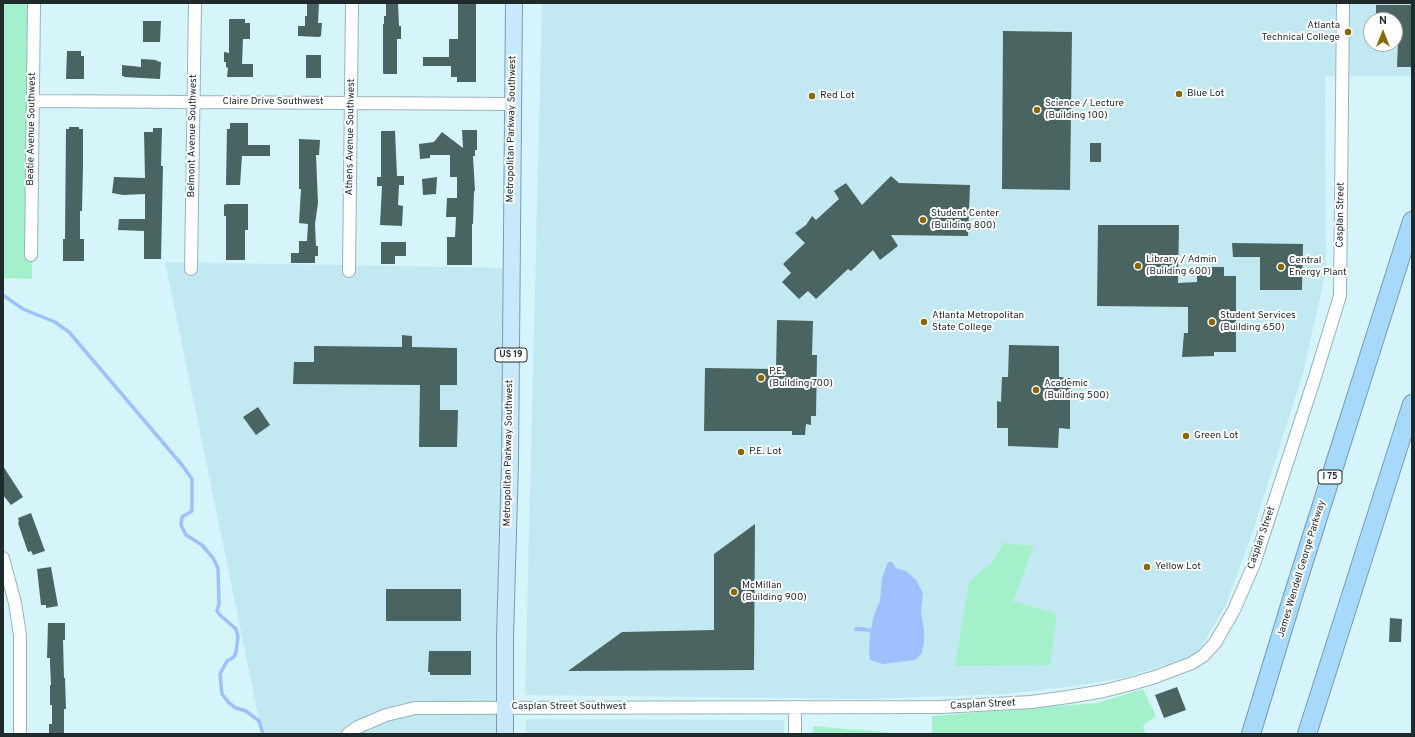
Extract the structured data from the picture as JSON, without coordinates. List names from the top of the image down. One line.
{"streets":{"highway":["I 75","James Wendell George Parkway"],"main road":["Metropolitan Parkway Southwest","US 19"],"street":["Claire Drive Southwest","Beatie Avenue Southwest","Belmont Avenue Southwest","Athens Avenue Southwest","Casplan Street","Casplan Street Southwest"]},"crossings":[["Claire Drive Southwest","Beatie Avenue Southwest"],["Claire Drive Southwest","Metropolitan Parkway Southwest"],["Claire Drive Southwest","Belmont Avenue Southwest"],["Claire Drive Southwest","Athens Avenue Southwest"],["Metropolitan Parkway Southwest","Casplan Street Southwest"],["Casplan Street","Casplan Street Southwest"]],"places":["Atlanta Technical College","Blue Lot","Red Lot","Science / Lecture (Building 100)","Student Center (Building 800)","Library / Admin (Building 600)","Central Energy Plant","Atlanta Metropolitan State College","Student Services (Building 650)","P.E. (Building 700)","Academic (Building 500)","Green Lot","P.E. Lot","Yellow Lot","McMillan (Building 900)"],"north":"top"}
